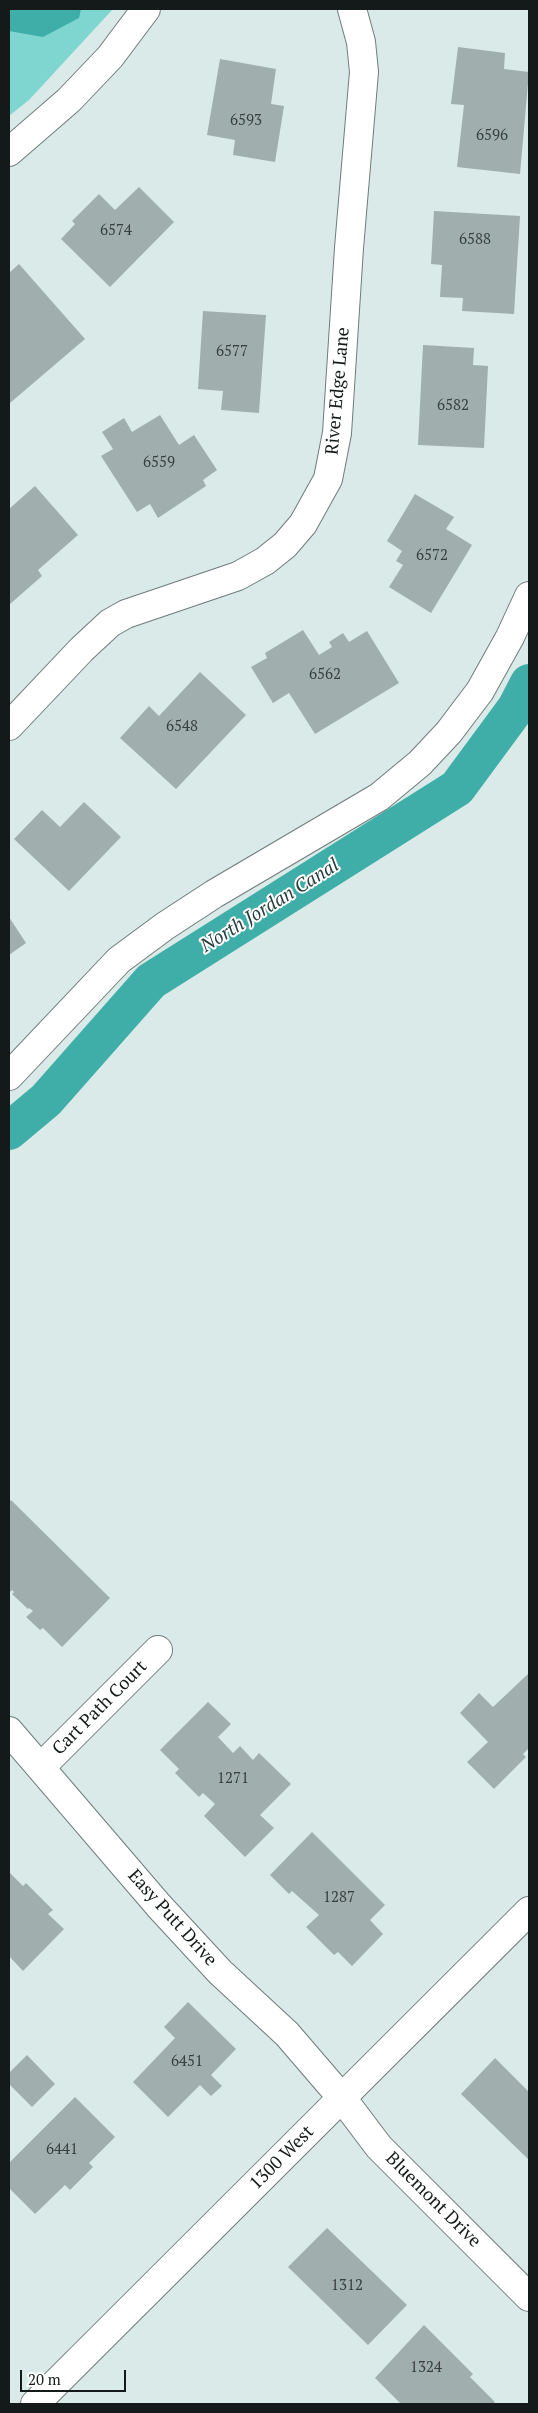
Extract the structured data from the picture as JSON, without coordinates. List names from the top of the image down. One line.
{"streets":{"street":["River Edge Lane","Cart Path Court","Easy Putt Drive","1300 West","Bluemont Drive"]},"crossings":[["Cart Path Court","Easy Putt Drive"],["Easy Putt Drive","1300 West"],["Easy Putt Drive","Bluemont Drive"],["1300 West","Bluemont Drive"]],"water":["North Jordan Canal"],"house_numbers":["6593","6596","6574","6588","6577","6582","6559","6572","6562","6548","1271","1287","6451","6441","1312","1324"],"scale_bar":"20 m"}
